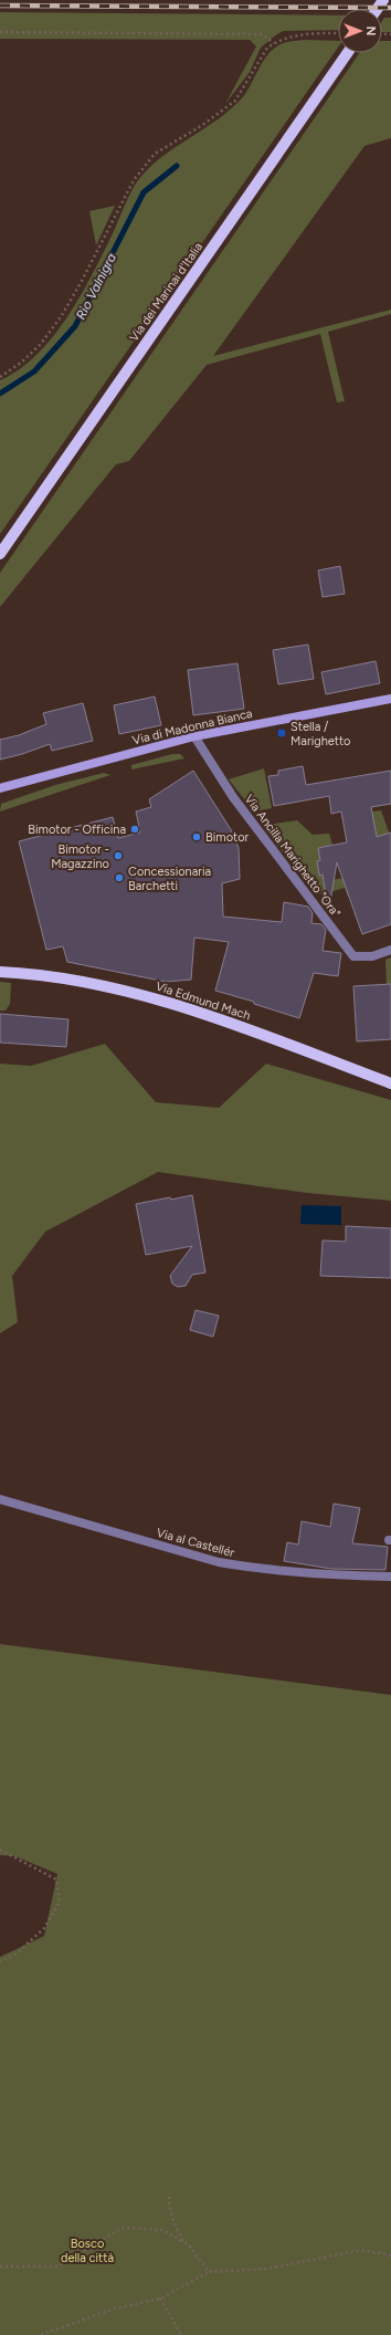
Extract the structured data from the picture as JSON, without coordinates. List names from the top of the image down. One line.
{"streets":{"main road":["Via dei Marinai d'Italia","Via di Madonna Bianca","Via Edmund Mach"],"street":["Via Ancilla Marighetto \"Ora\"","Via al Castellér"]},"crossings":[["Via di Madonna Bianca","Via Ancilla Marighetto \"Ora\""]],"water":["Rio Valnigra"],"parks":["Bosco della città"],"places":{"transit":["Stella / Marighetto"],"other":["Bimotor - Officina","Bimotor","Bimotor - Magazzino","Concessionaria Barchetti"]},"north":"right"}
